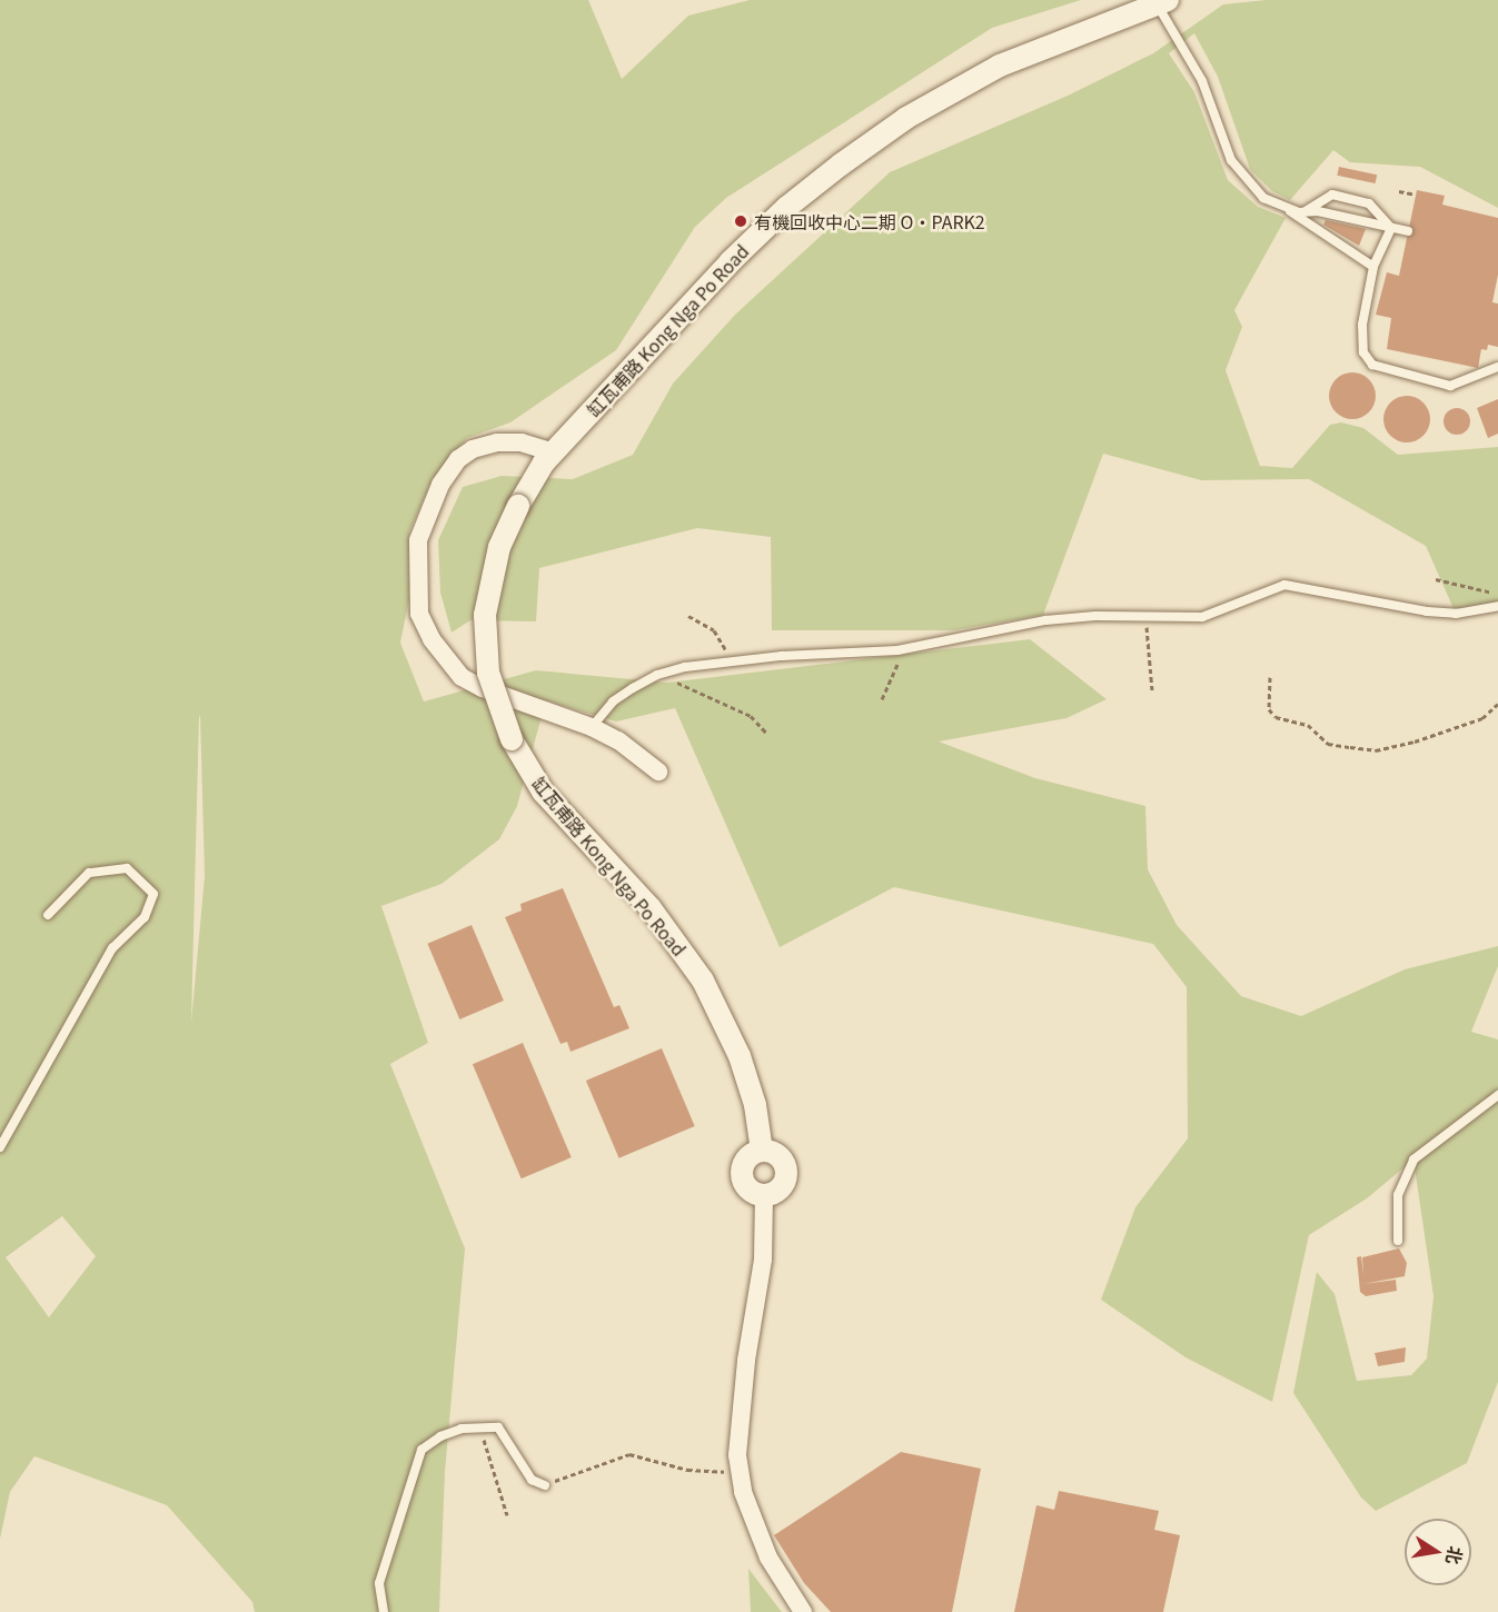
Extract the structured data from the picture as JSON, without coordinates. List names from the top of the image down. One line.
{"streets":{"street":["缸瓦甫路 Kong Nga Po Road"]},"places":["有機回收中心二期 O·PARK2"],"north":"right"}
